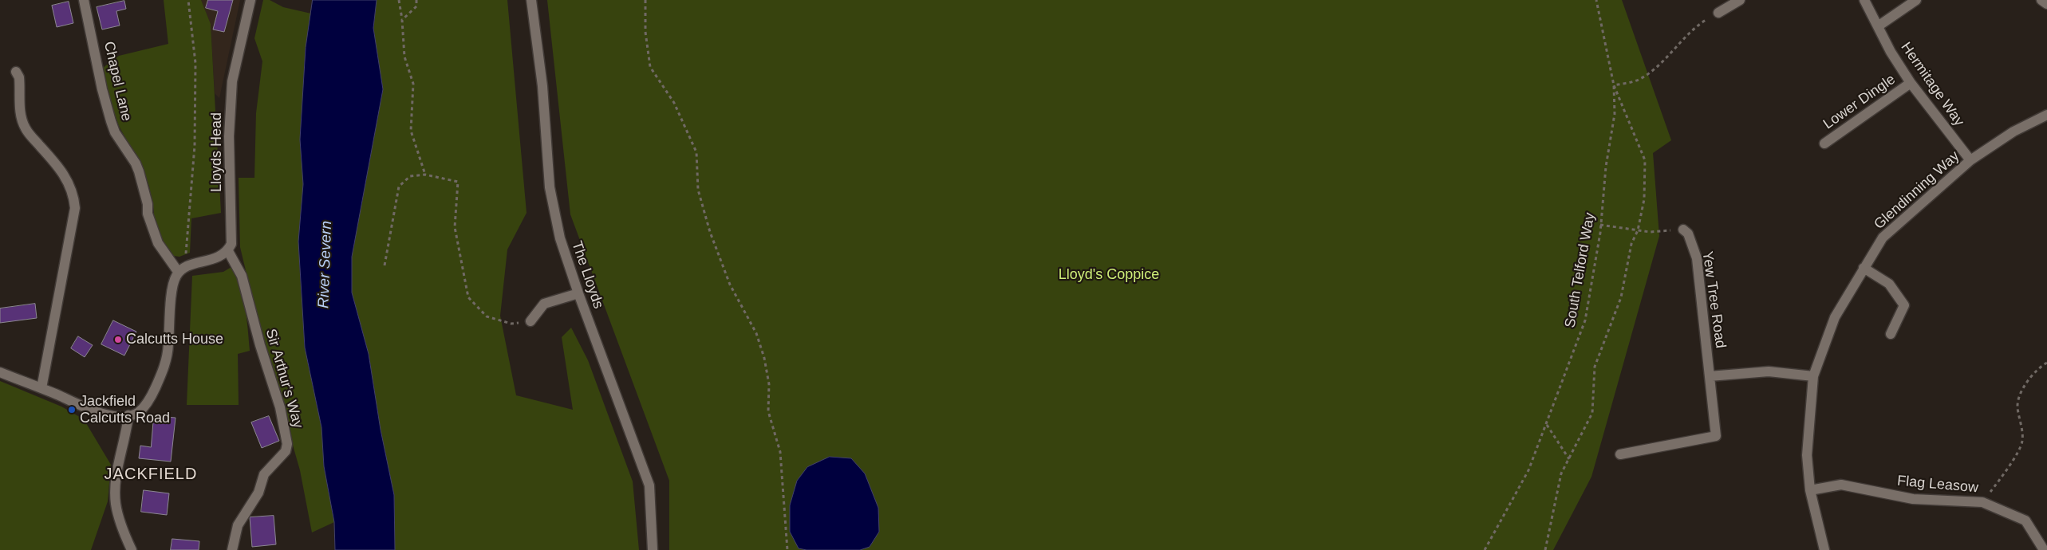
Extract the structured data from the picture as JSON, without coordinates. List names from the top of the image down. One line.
{"streets":{"street":["Chapel Lane","Hermitage Way","Lower Dingle","Lloyds Head","Glendinning Way","The Lloyds","Yew Tree Road","Sir Arthur's Way","Flag Leasow"],"path":["South Telford Way"]},"crossings":[["Hermitage Way","Lower Dingle"],["Hermitage Way","Glendinning Way"],["Lloyds Head","Sir Arthur's Way"],["Glendinning Way","Flag Leasow"]],"districts":["JACKFIELD"],"water":["River Severn"],"parks":["Lloyd's Coppice"],"places":["Calcutts House","Jackfield Calcutts Road"]}
